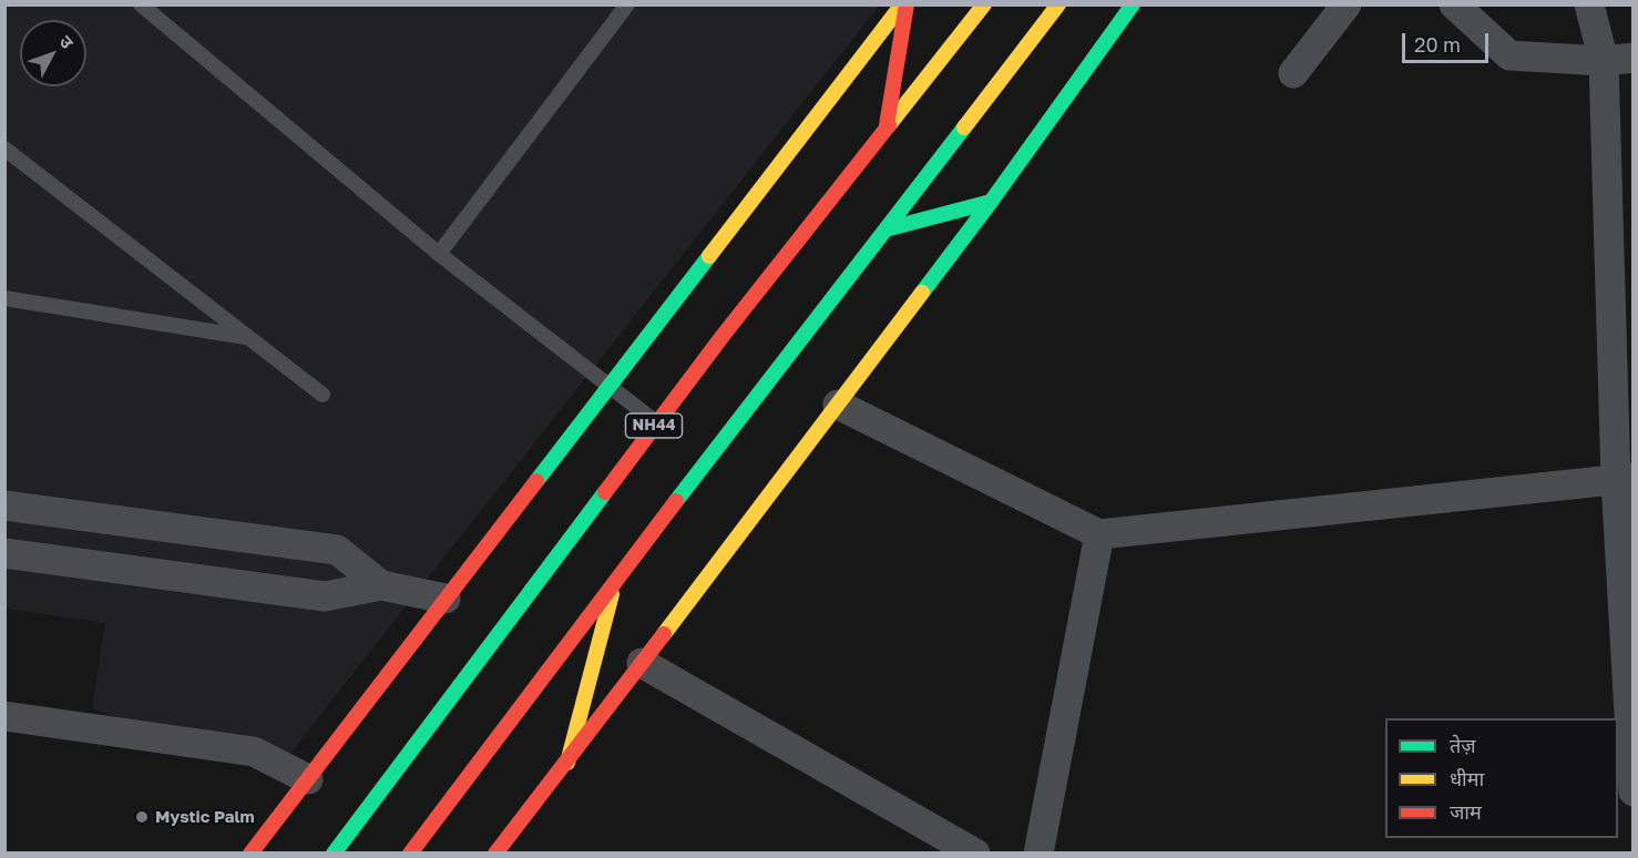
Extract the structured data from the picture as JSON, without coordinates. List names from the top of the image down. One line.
{"streets":{"main road":["NH44"]},"places":["Mystic Palm"],"legend":["तेज़","धीमा","जाम"],"scale_bar":"20 m","north":"top right"}
